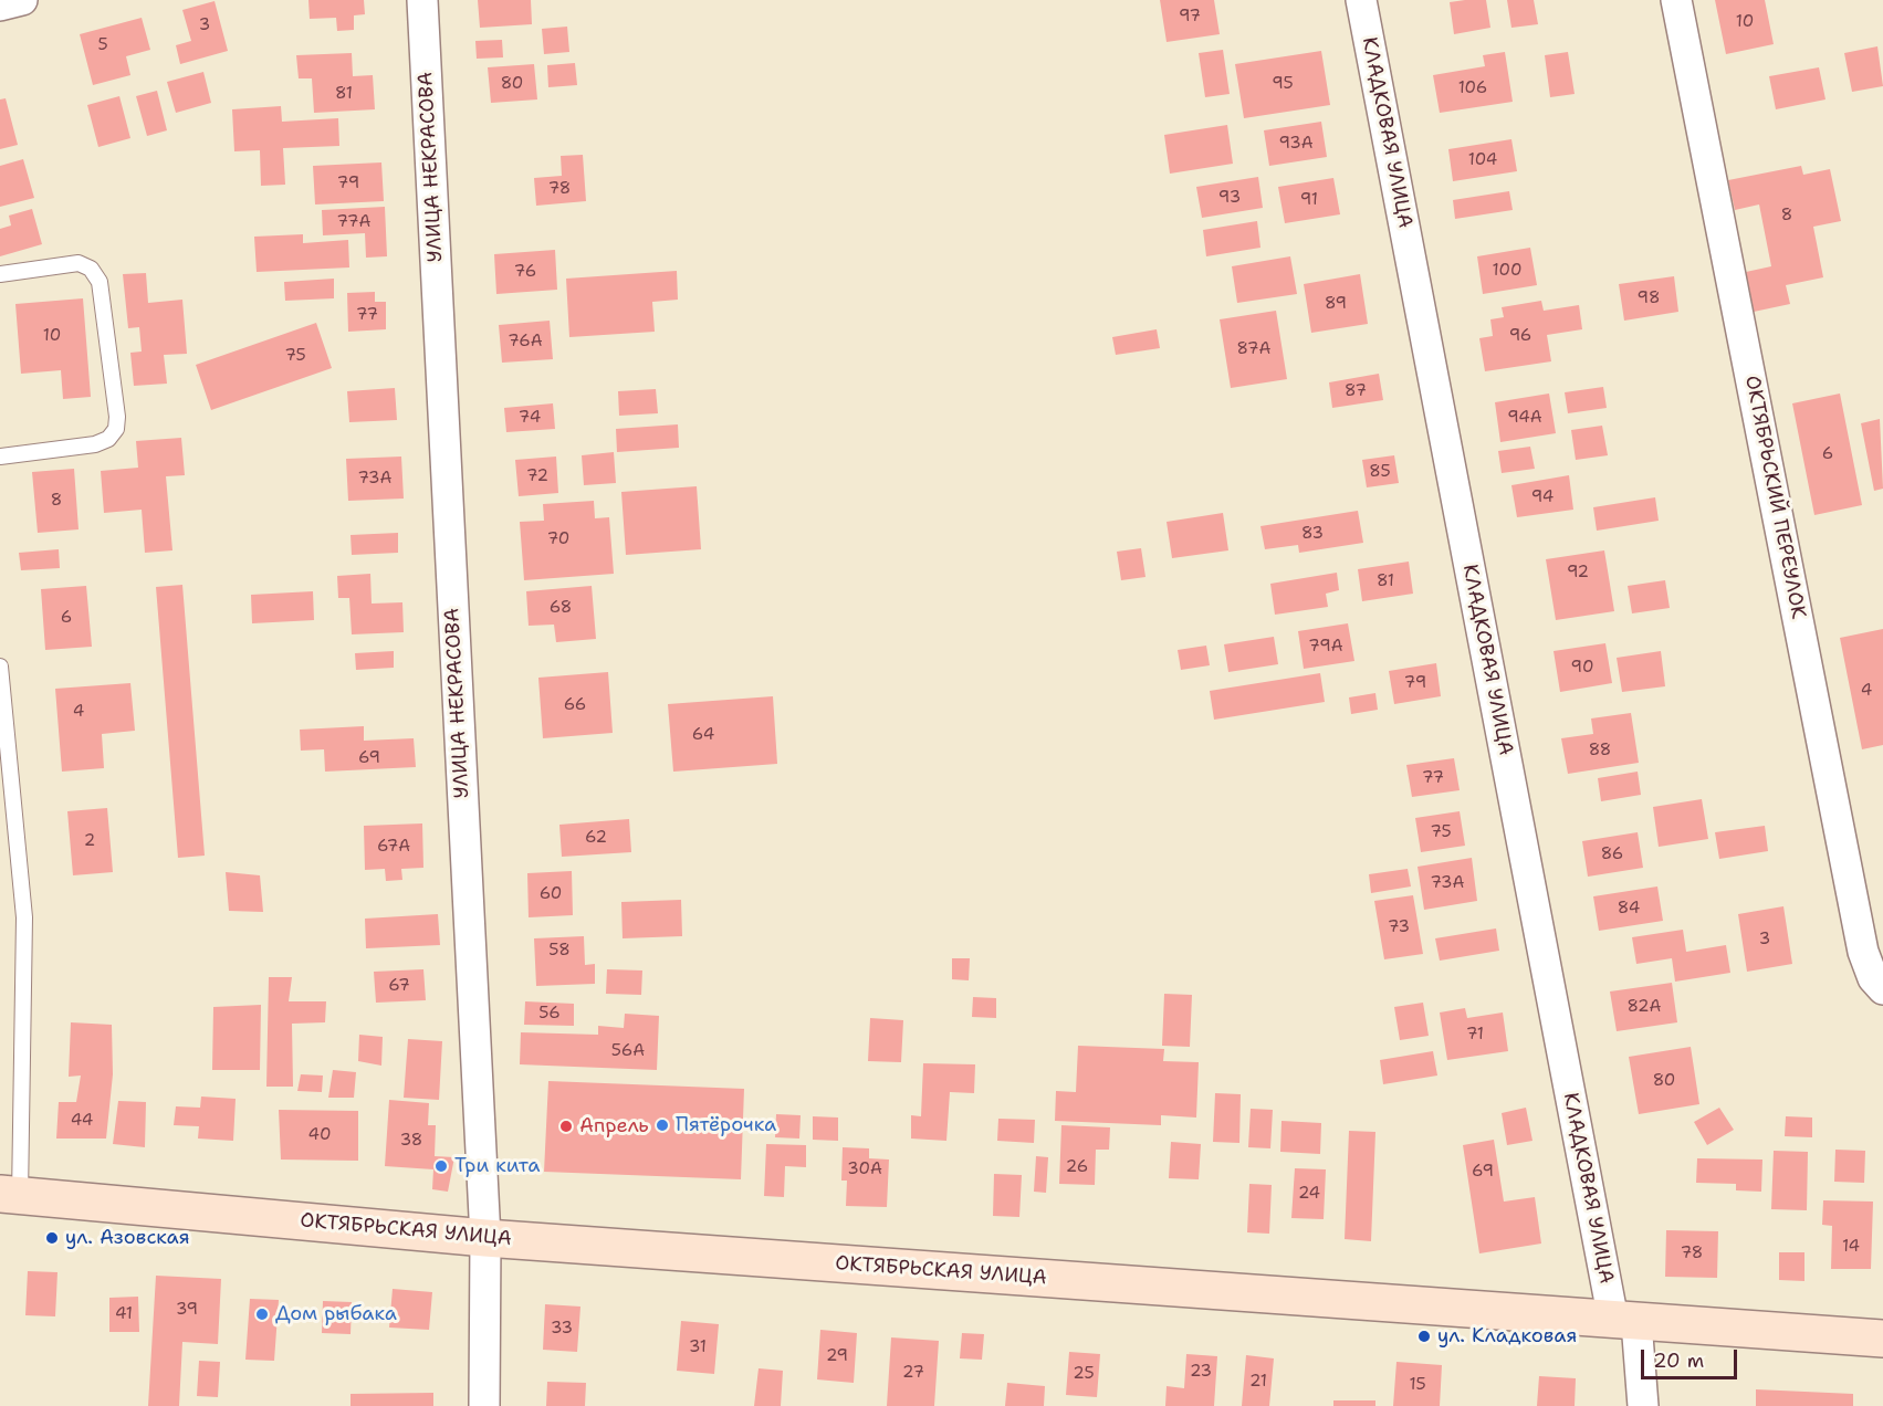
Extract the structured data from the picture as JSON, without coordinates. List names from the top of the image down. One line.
{"streets":{"street":["КЛАДКОВАЯ УЛИЦА","УЛИЦА НЕКРАСОВА","ОКТЯБРЬСКИЙ ПЕРЕУЛОК","ОКТЯБРЬСКАЯ УЛИЦА"]},"crossings":[["КЛАДКОВАЯ УЛИЦА","ОКТЯБРЬСКАЯ УЛИЦА"],["УЛИЦА НЕКРАСОВА","ОКТЯБРЬСКАЯ УЛИЦА"]],"places":["Пятёрочка","Апрель","Три кита","ул. Азовская","Дом рыбака","ул. Кладковая"],"house_numbers":["97","10","3","5","80","95","106","81","93А","104","79","78","93","91","8","77А","100","76","98","89","77","10","96","76А","87А","75","87","74","94А","6","85","72","73А","94","8","83","70","92","81","68","6","79А","90","79","4","66","4","64","88","69","77","75","62","2","67А","86","73А","60","84","73","3","58","67","82А","56","71","56А","80","44","40","38","26","30А","69","24","14","78","39","41","33","31","29","23","27","25","21","15"],"scale_bar":"20 m"}
